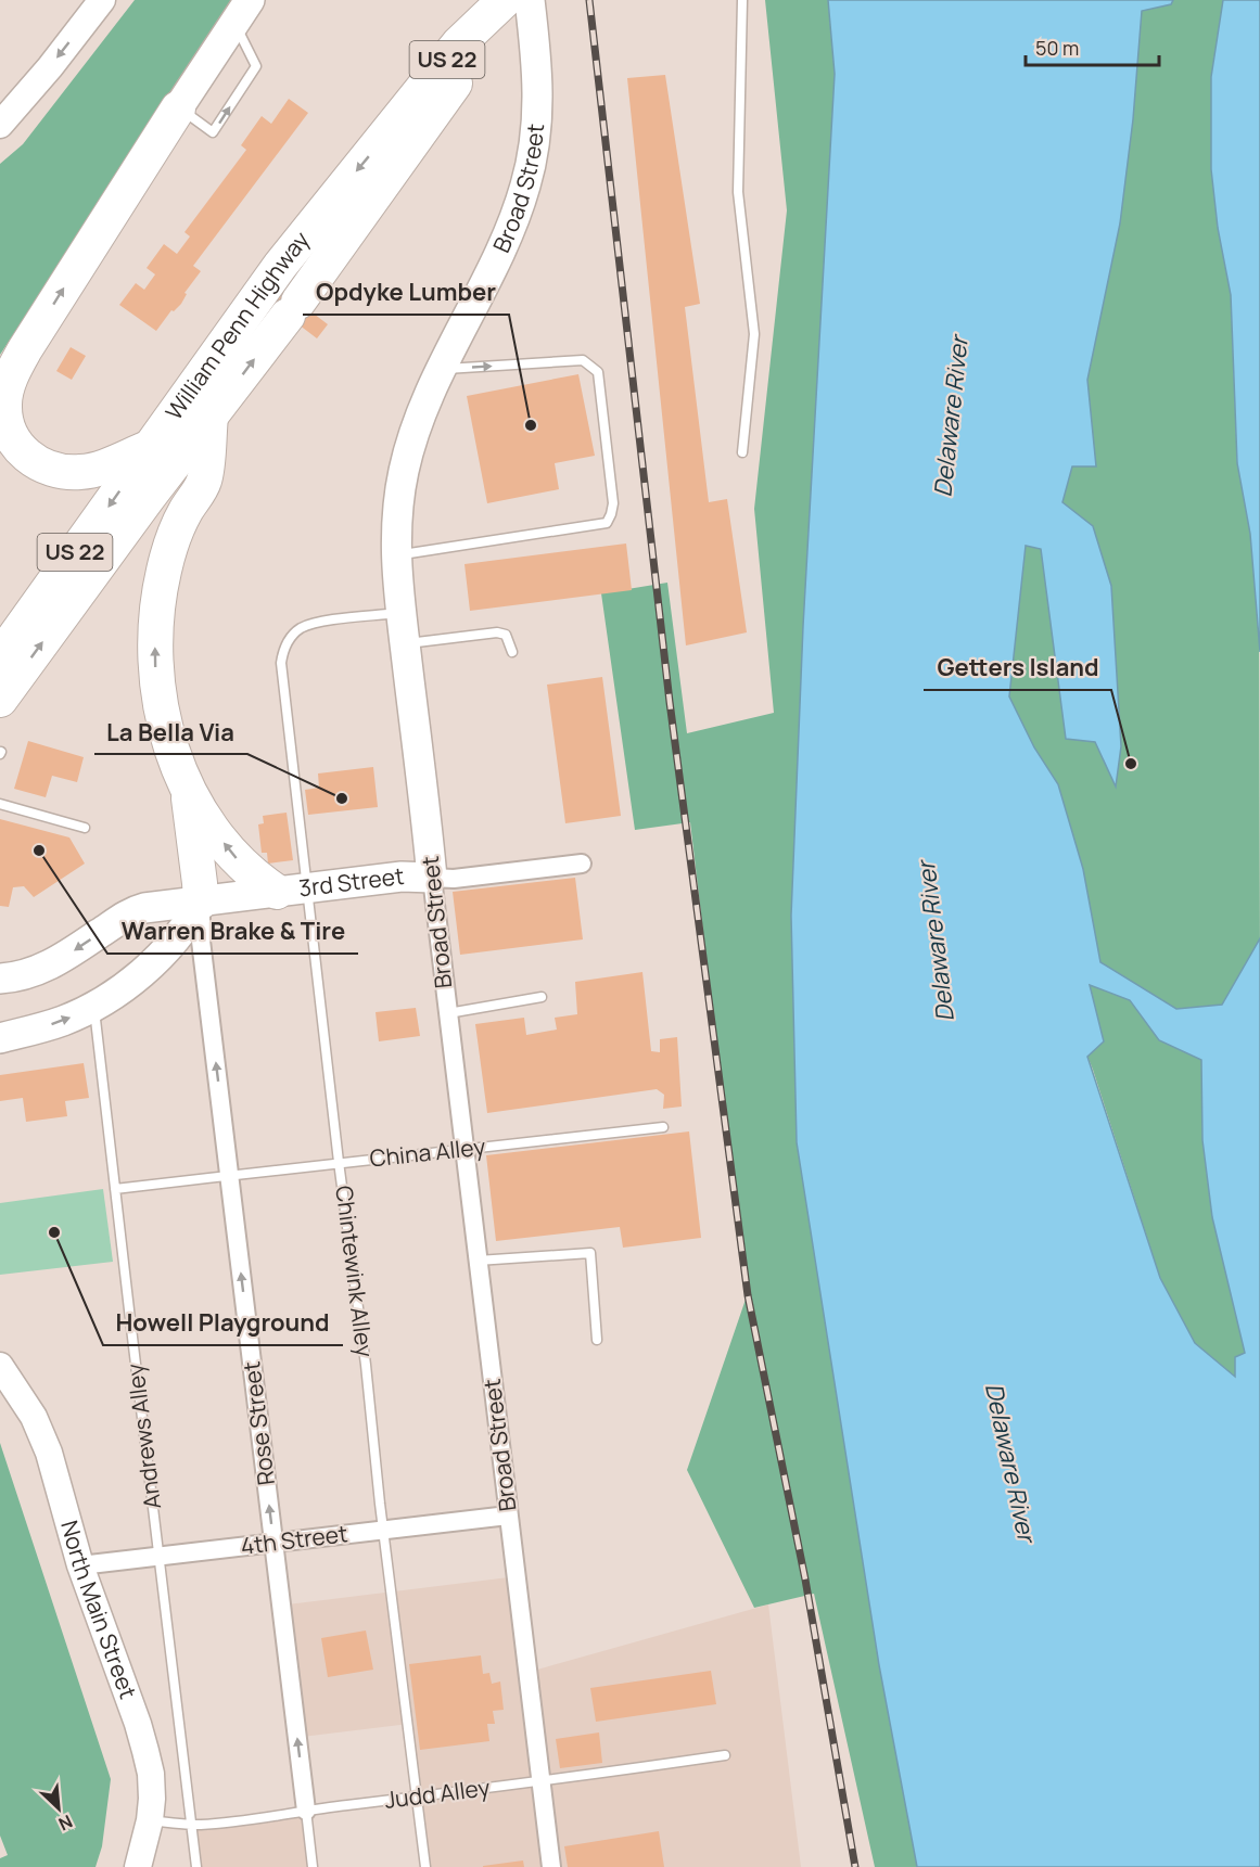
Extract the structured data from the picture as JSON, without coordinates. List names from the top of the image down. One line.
{"streets":{"highway":["US 22","William Penn Highway"],"main road":["Broad Street","3rd Street"],"street":["Rose Street","4th Street","North Main Street"],"lane":["China Alley","Chintewink Alley","Andrews Alley","Judd Alley"]},"crossings":[["Broad Street","3rd Street"],["Broad Street","China Alley"],["Broad Street","Chintewink Alley"],["Broad Street","4th Street"],["Broad Street","Judd Alley"],["3rd Street","Chintewink Alley"],["3rd Street","Rose Street"],["China Alley","Chintewink Alley"],["China Alley","Rose Street"],["China Alley","Andrews Alley"],["Chintewink Alley","4th Street"],["Chintewink Alley","Judd Alley"],["Rose Street","4th Street"],["Rose Street","Judd Alley"],["Andrews Alley","4th Street"],["Andrews Alley","Judd Alley"],["4th Street","North Main Street"],["North Main Street","Judd Alley"]],"one_way":["3rd Street","Rose Street"],"water":["Delaware River"],"places":["Opdyke Lumber","Getters Island","La Bella Via","Warren Brake & Tire","Howell Playground"],"scale_bar":"50 m","north":"bottom right"}
